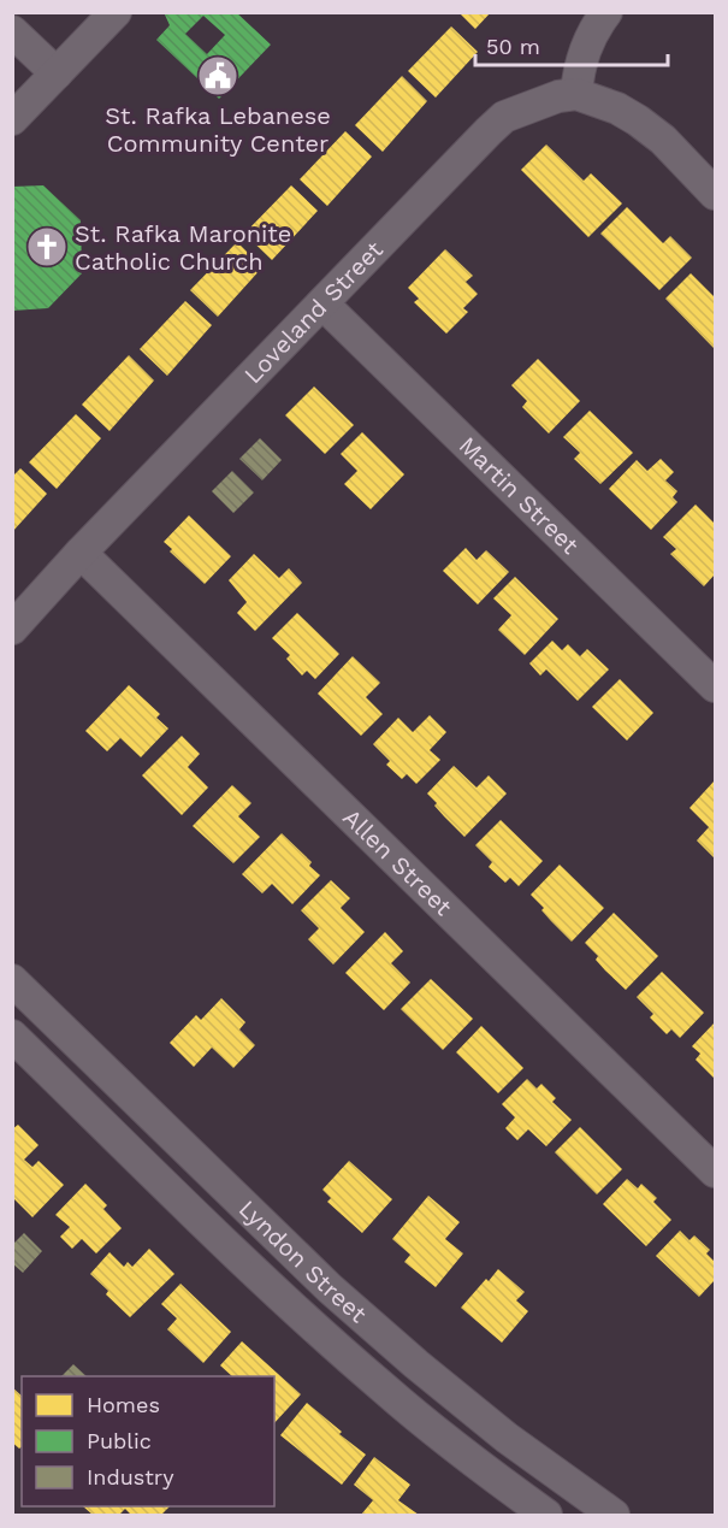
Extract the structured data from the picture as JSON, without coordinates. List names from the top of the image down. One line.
{"streets":{"street":["Loveland Street","Martin Street","Allen Street","Lyndon Street"]},"crossings":[["Loveland Street","Martin Street"],["Loveland Street","Allen Street"]],"places":{"public building":["St. Rafka Lebanese Community Center"],"church":["St. Rafka Maronite Catholic Church"]},"legend":["Homes","Public","Industry"],"scale_bar":"50 m"}
